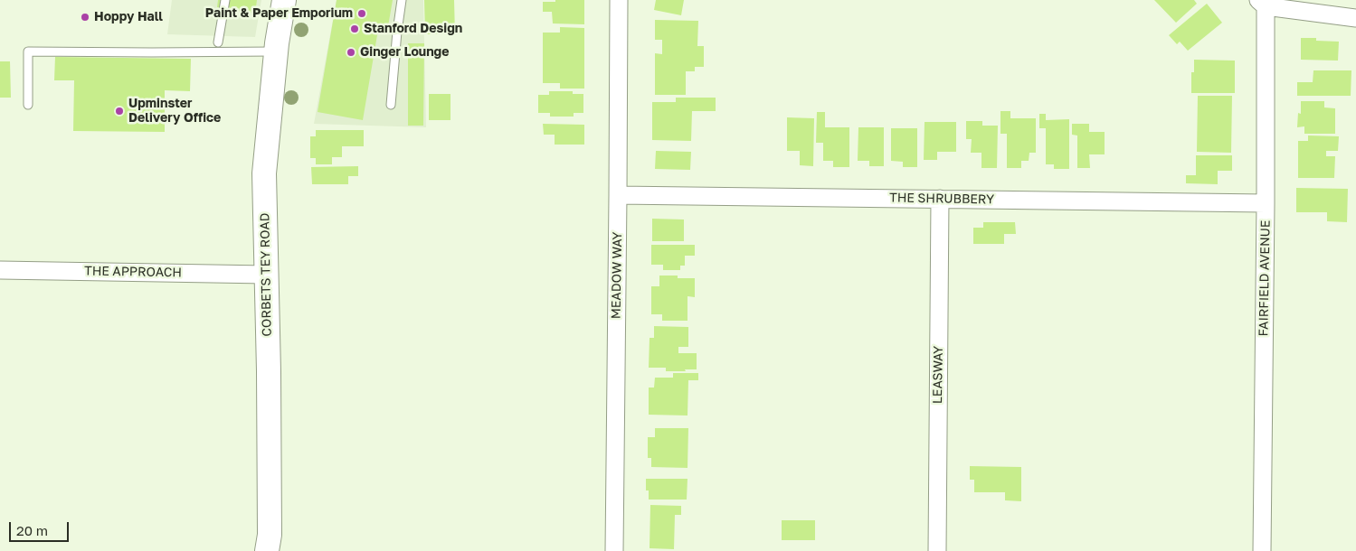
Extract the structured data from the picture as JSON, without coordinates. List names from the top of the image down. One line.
{"streets":{"main road":["CORBETS TEY ROAD"],"street":["THE SHRUBBERY","THE APPROACH","MEADOW WAY","FAIRFIELD AVENUE","LEASWAY"]},"crossings":[["THE SHRUBBERY","MEADOW WAY"],["THE SHRUBBERY","FAIRFIELD AVENUE"],["THE SHRUBBERY","LEASWAY"],["THE APPROACH","CORBETS TEY ROAD"]],"places":["Paint & Paper Emporium","Hoppy Hall","Stanford Design","Ginger Lounge","Upminster Delivery Office"],"scale_bar":"20 m"}
